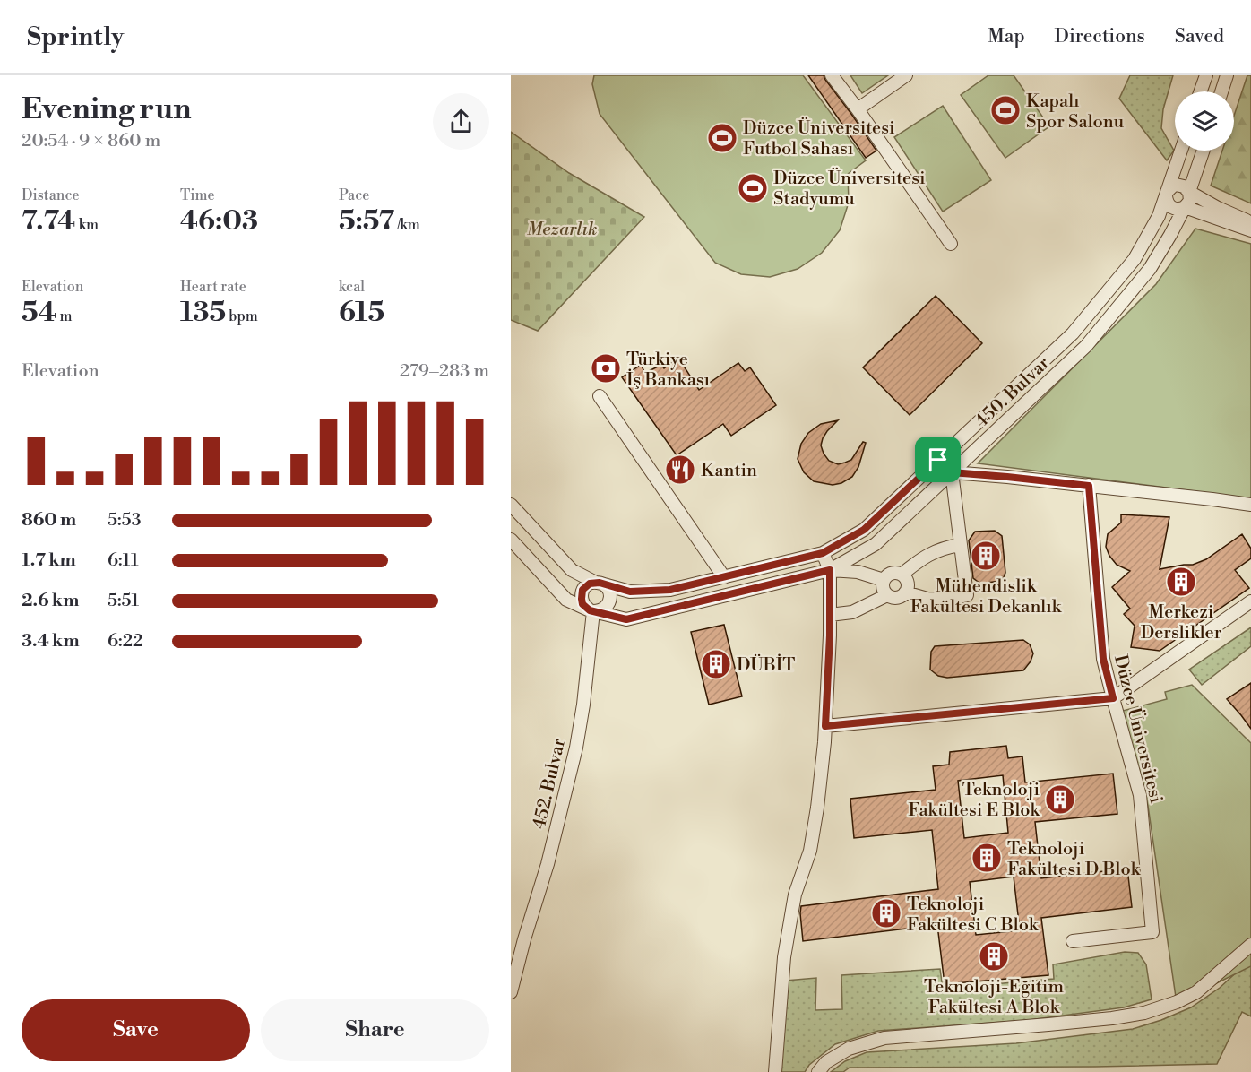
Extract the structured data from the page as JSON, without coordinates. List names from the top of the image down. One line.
{"streets":{"street":["450. Bulvar","Düzce Üniversitesi","452. Bulvar"]},"crossings":[["450. Bulvar","452. Bulvar"]],"parks":["Mezarlık"],"places":{"sports":["Kapalı Spor Salonu","Düzce Üniversitesi Futbol Sahası","Düzce Üniversitesi Stadyumu"],"bank":["Türkiye İş Bankası"],"restaurant":["Kantin"],"building":["Mühendislik Fakültesi Dekanlık","Merkezi Derslikler","DÜBİT","Teknoloji Fakültesi E Blok","Teknoloji Fakültesi D Blok","Teknoloji Fakültesi C Blok","Teknoloji-Eğitim Fakültesi A Blok"]},"page":{"header":"Sprintly","nav":["Map","Directions","Saved"],"heading":["Evening run","20:54 · 9 × 860 m"],"stats":[["Distance","7.74 km"],["Time","46:03"],["Pace","5:57 /km"],["Elevation","54 m"],["Heart rate","135 bpm"],["kcal","615"]],"chart":["Elevation","279–283 m"],"list":[{"name":"860 m","note":"5:53"},{"name":"1.7 km","note":"6:11"},{"name":"2.6 km","note":"5:51"},{"name":"3.4 km","note":"6:22"}],"buttons":["Save","Share"]}}
